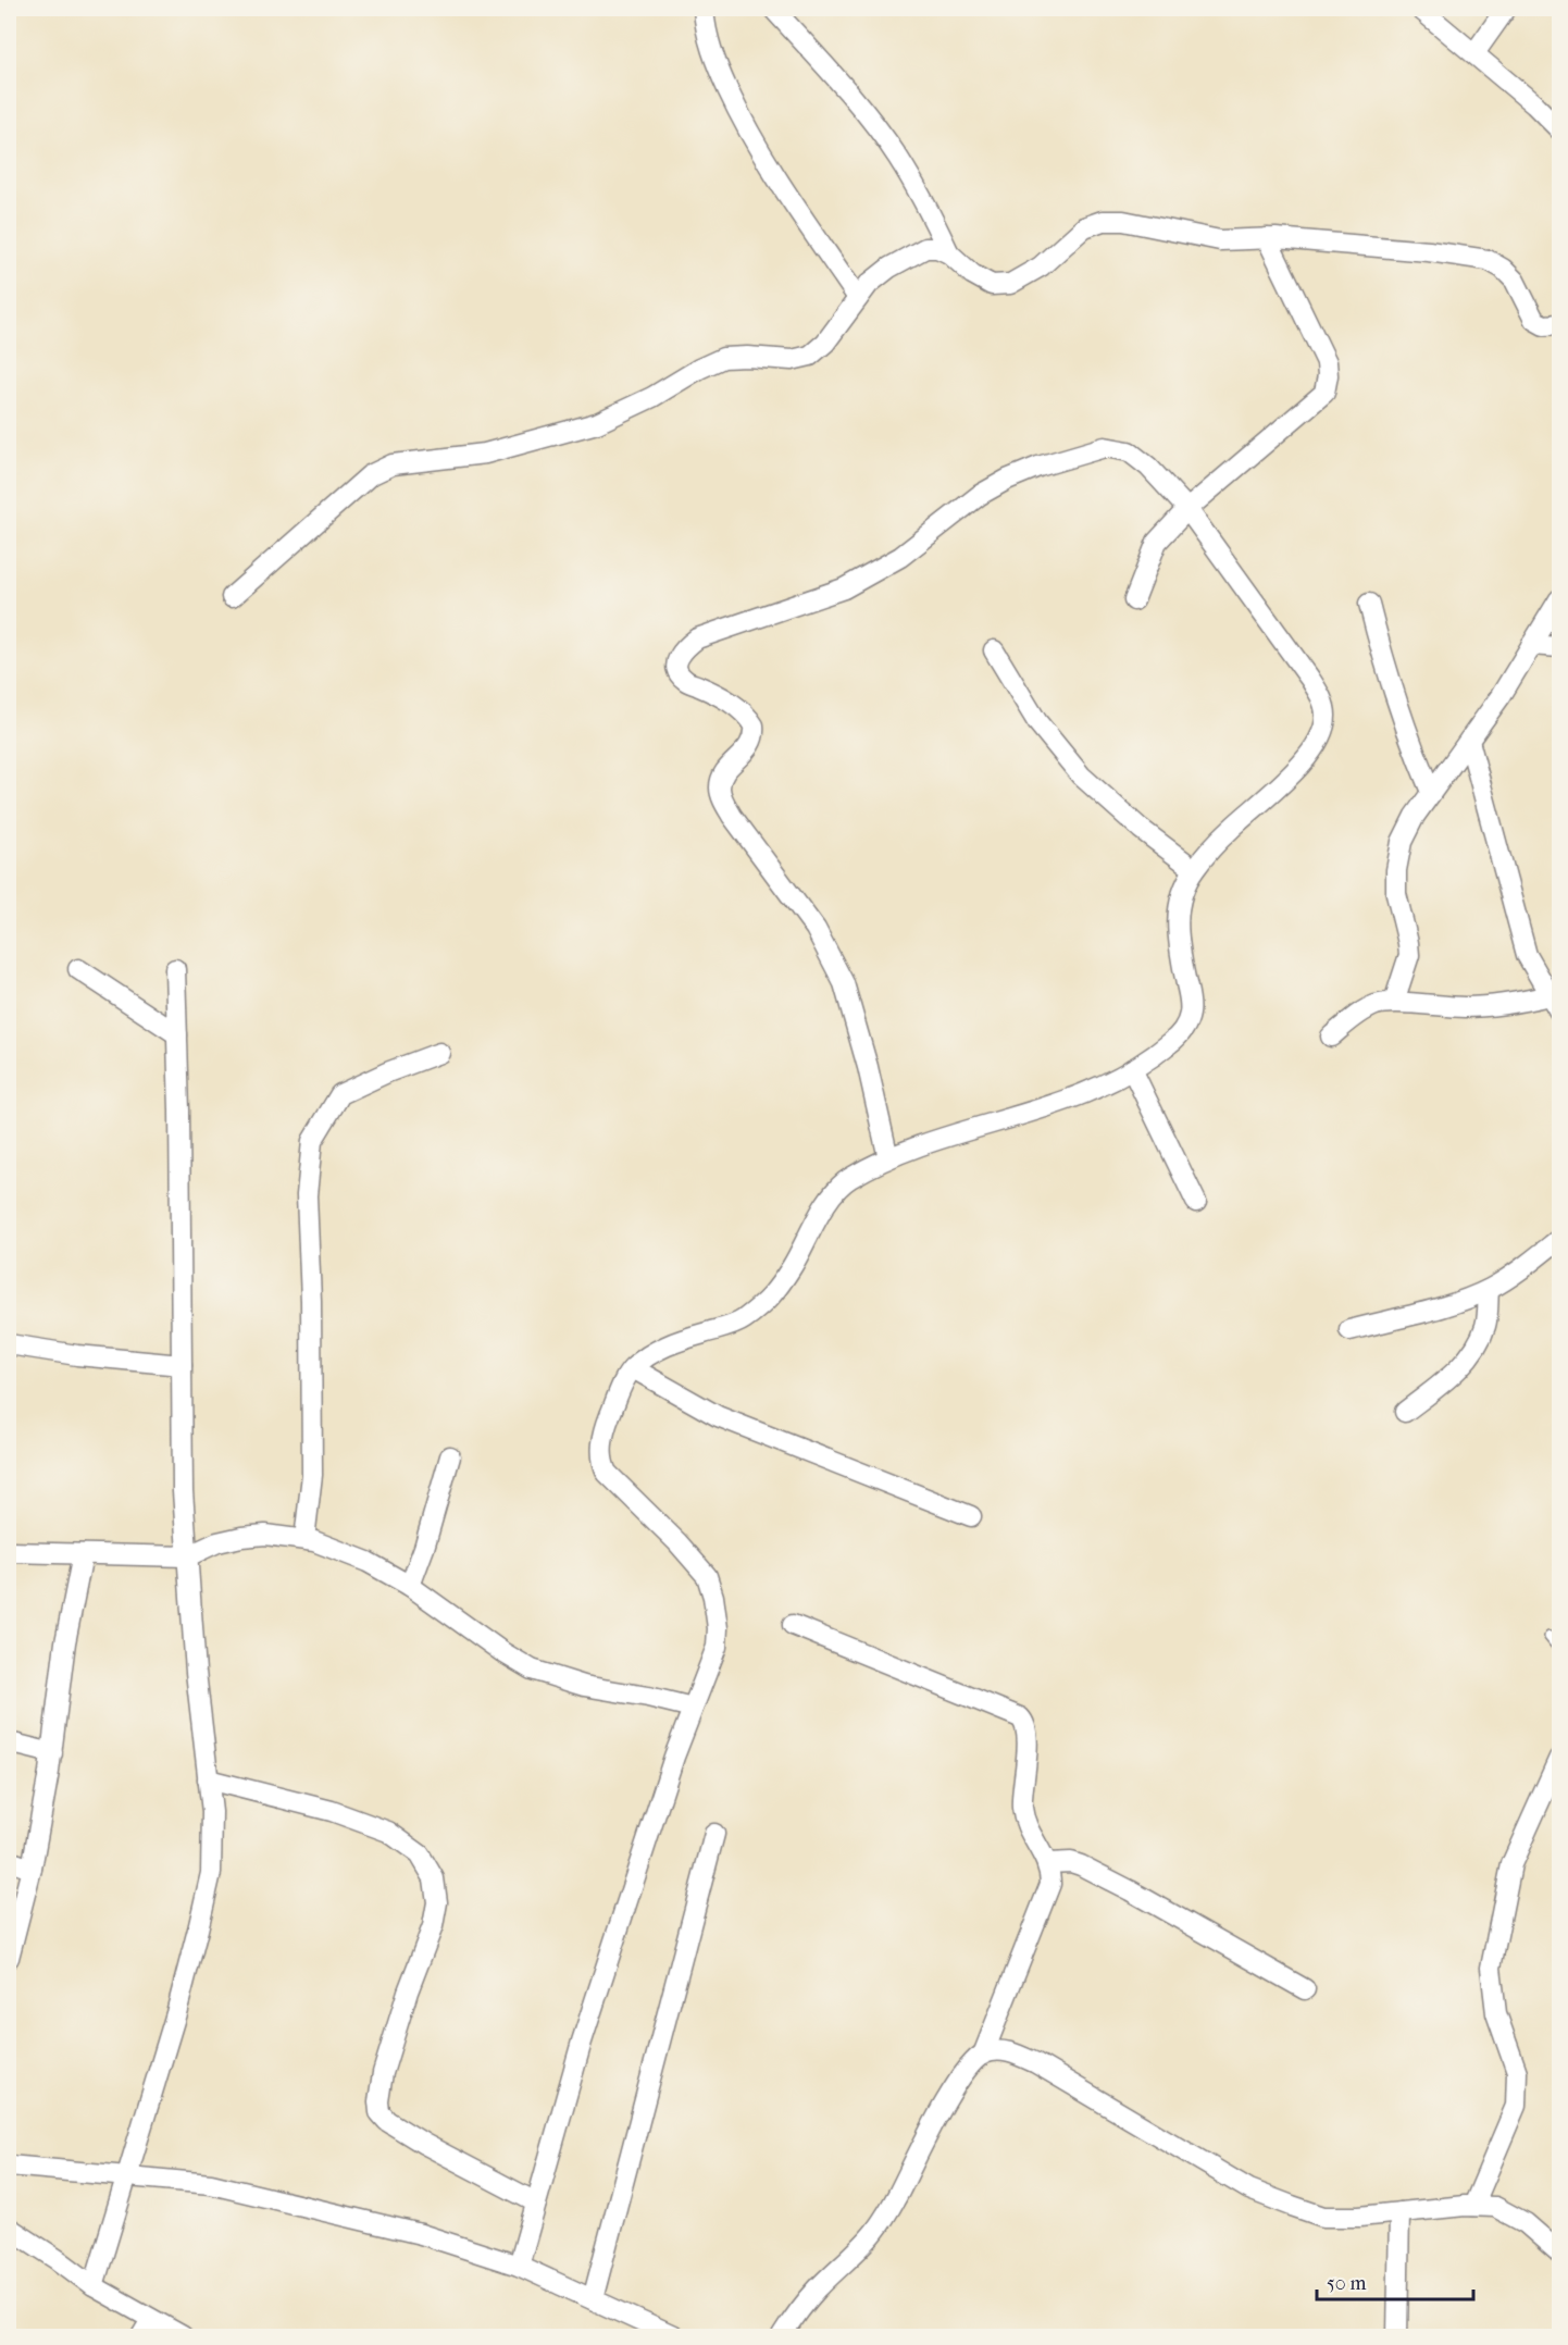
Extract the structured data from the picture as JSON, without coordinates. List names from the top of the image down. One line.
{"scale_bar":"50 m"}
